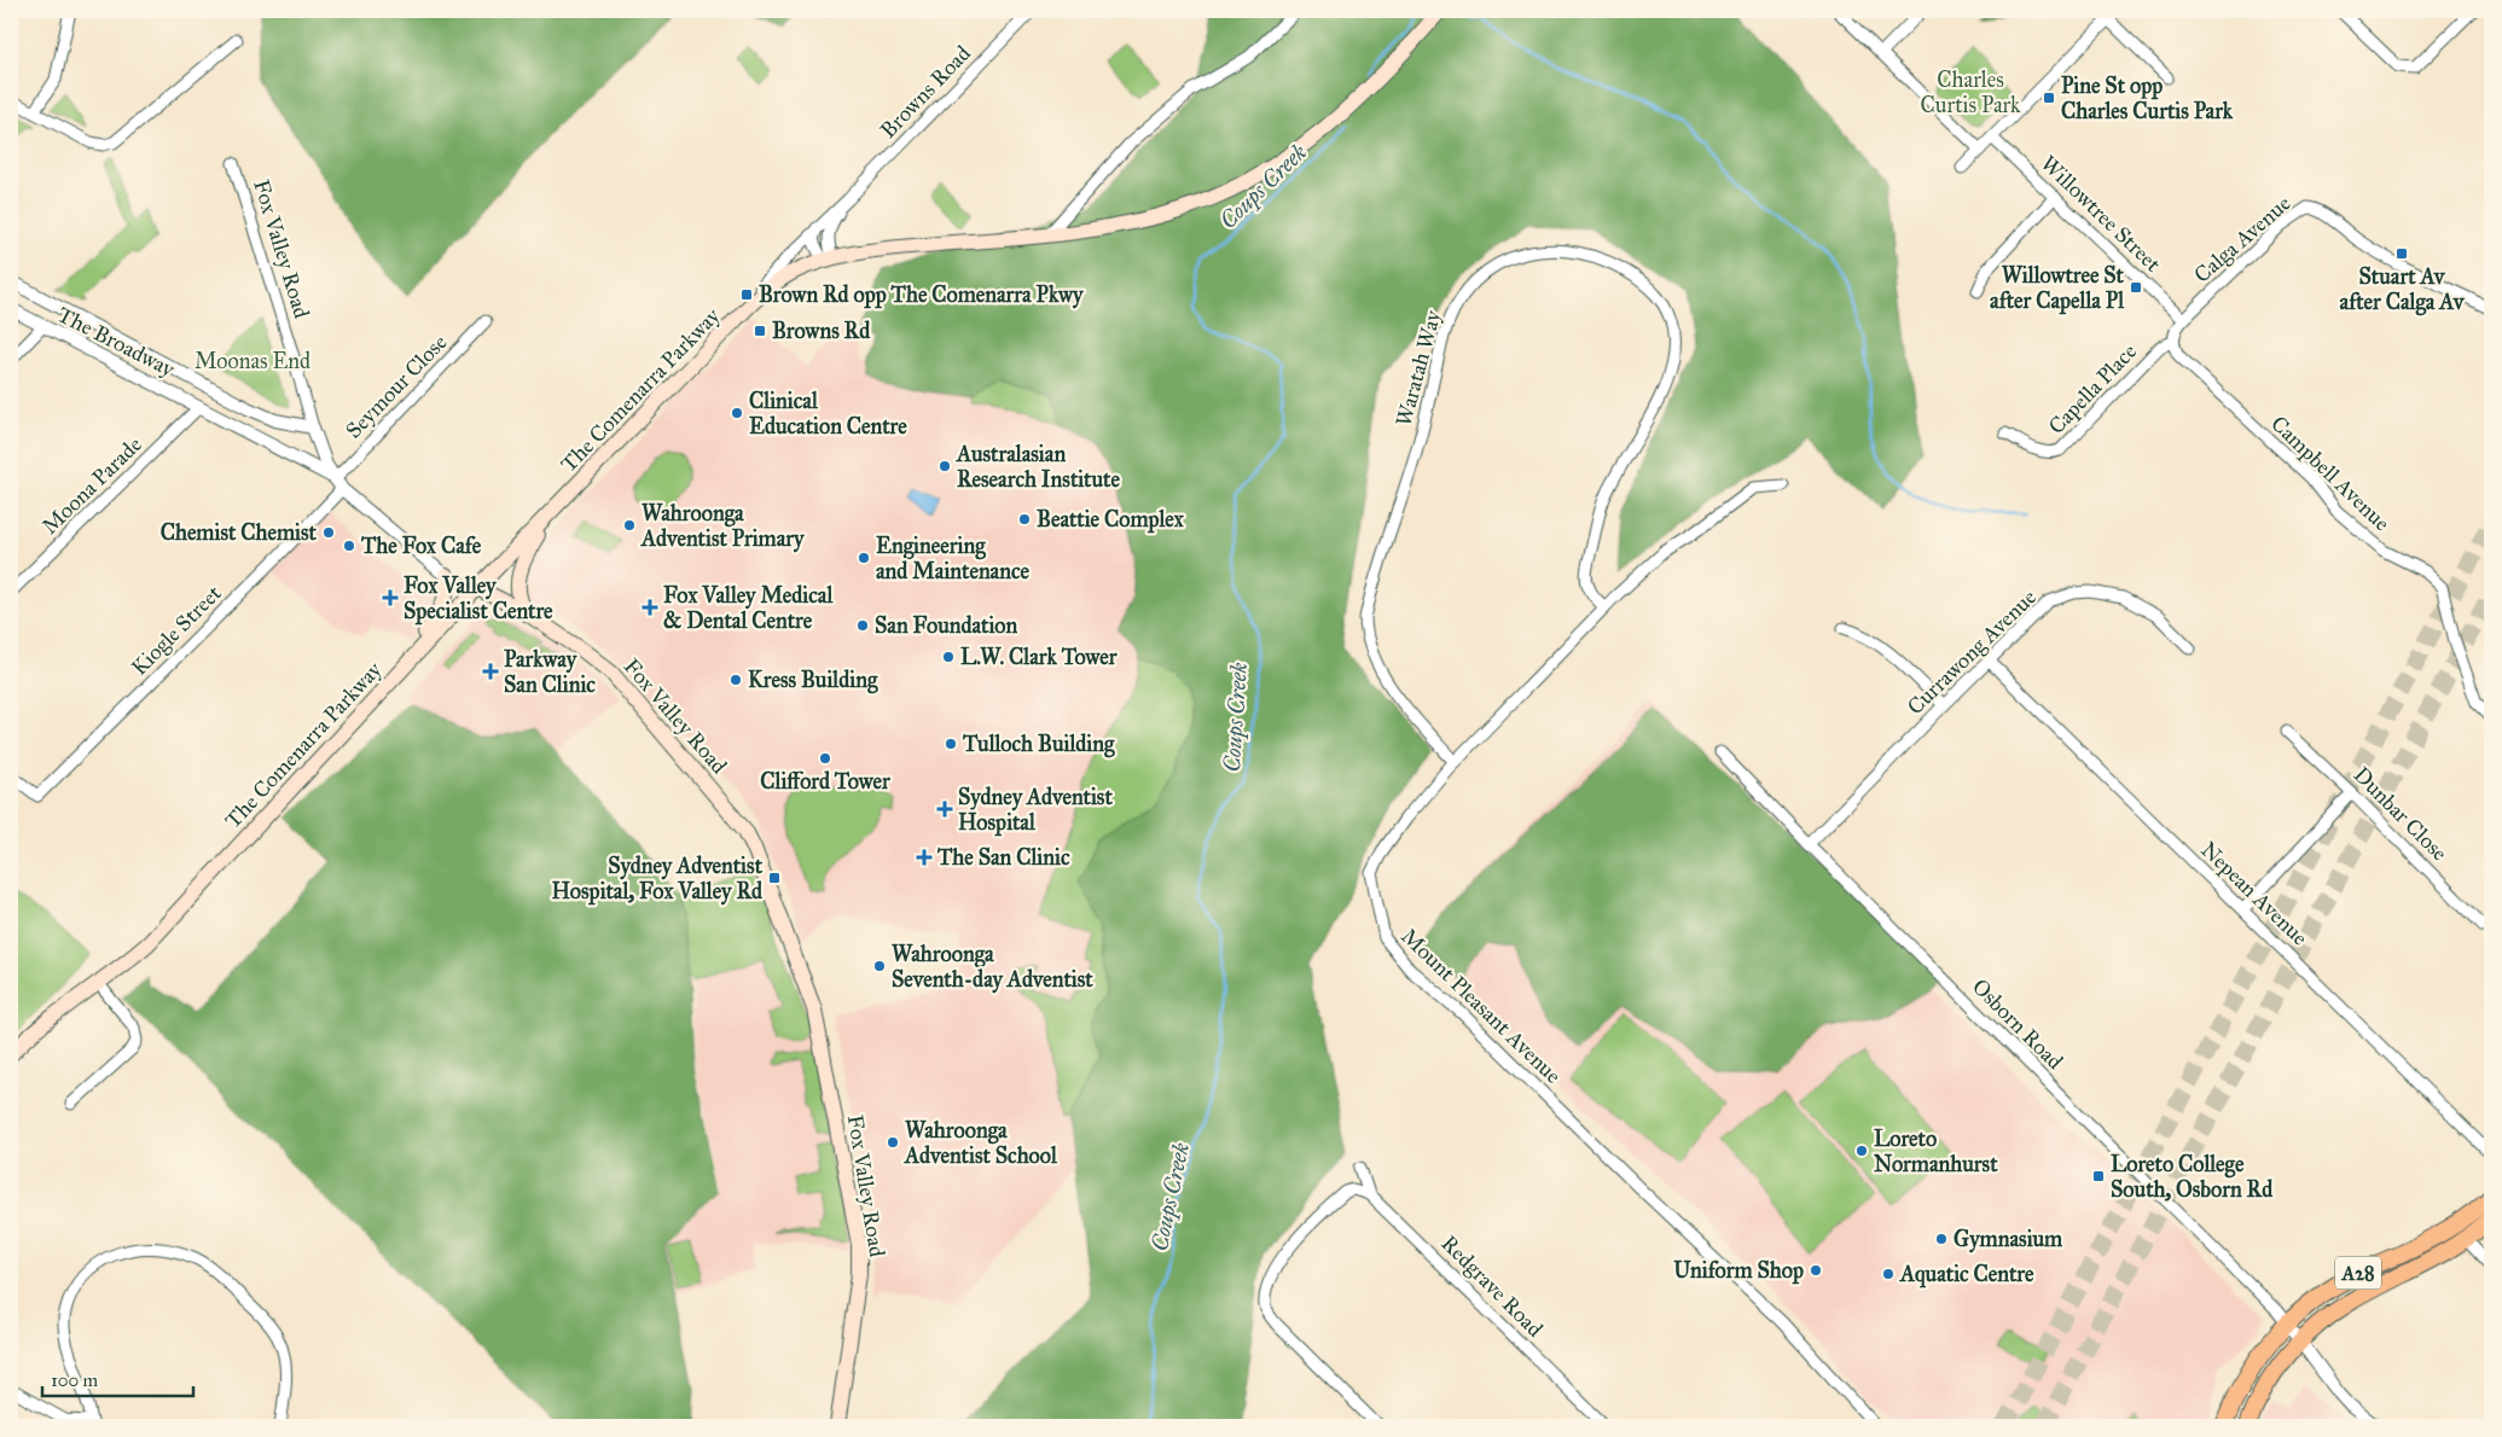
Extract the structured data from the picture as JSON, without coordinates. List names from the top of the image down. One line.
{"streets":{"highway":["A28"],"main road":["Fox Valley Road","The Comenarra Parkway"],"street":["Browns Road","Willowtree Street","Calga Avenue","The Broadway","Waratah Way","Seymour Close","Capella Place","Campbell Avenue","Moona Parade","Kiogle Street","Currawong Avenue","Dunbar Close","Nepean Avenue","Mount Pleasant Avenue","Osborn Road","Redgrave Road"]},"crossings":[["Browns Road","The Comenarra Parkway"],["Willowtree Street","Calga Avenue"],["Fox Valley Road","The Broadway"],["Fox Valley Road","Seymour Close"],["Fox Valley Road","The Comenarra Parkway"],["Fox Valley Road","Kiogle Street"],["The Broadway","Seymour Close"],["The Broadway","Moona Parade"],["The Broadway","Kiogle Street"],["Waratah Way","Mount Pleasant Avenue"],["Seymour Close","Kiogle Street"],["Capella Place","Campbell Avenue"],["Currawong Avenue","Nepean Avenue"],["Currawong Avenue","Osborn Road"],["Osborn Road","A28"]],"water":["Coups Creek"],"parks":["Charles Curtis Park","Moonas End"],"places":{"transit":["Pine St opp Charles Curtis Park","Stuart Av after Calga Av","Willowtree St after Capella Pl","Brown Rd opp The Comenarra Pkwy","Browns Rd","Sydney Adventist Hospital, Fox Valley Rd","Loreto College South, Osborn Rd"],"other":["Clinical Education Centre","Australasian Research Institute","Beattie Complex","Wahroonga Adventist Primary","Chemist Chemist","The Fox Cafe","Engineering and Maintenance","San Foundation","L.W. Clark Tower","Kress Building","Tulloch Building","Clifford Tower","Wahroonga Seventh-day Adventist","Wahroonga Adventist School","Loreto Normanhurst","Gymnasium","Uniform Shop","Aquatic Centre"],"health":["Fox Valley Specialist Centre","Fox Valley Medical & Dental Centre","Parkway San Clinic","Sydney Adventist Hospital","The San Clinic"]},"scale_bar":"100 m"}
